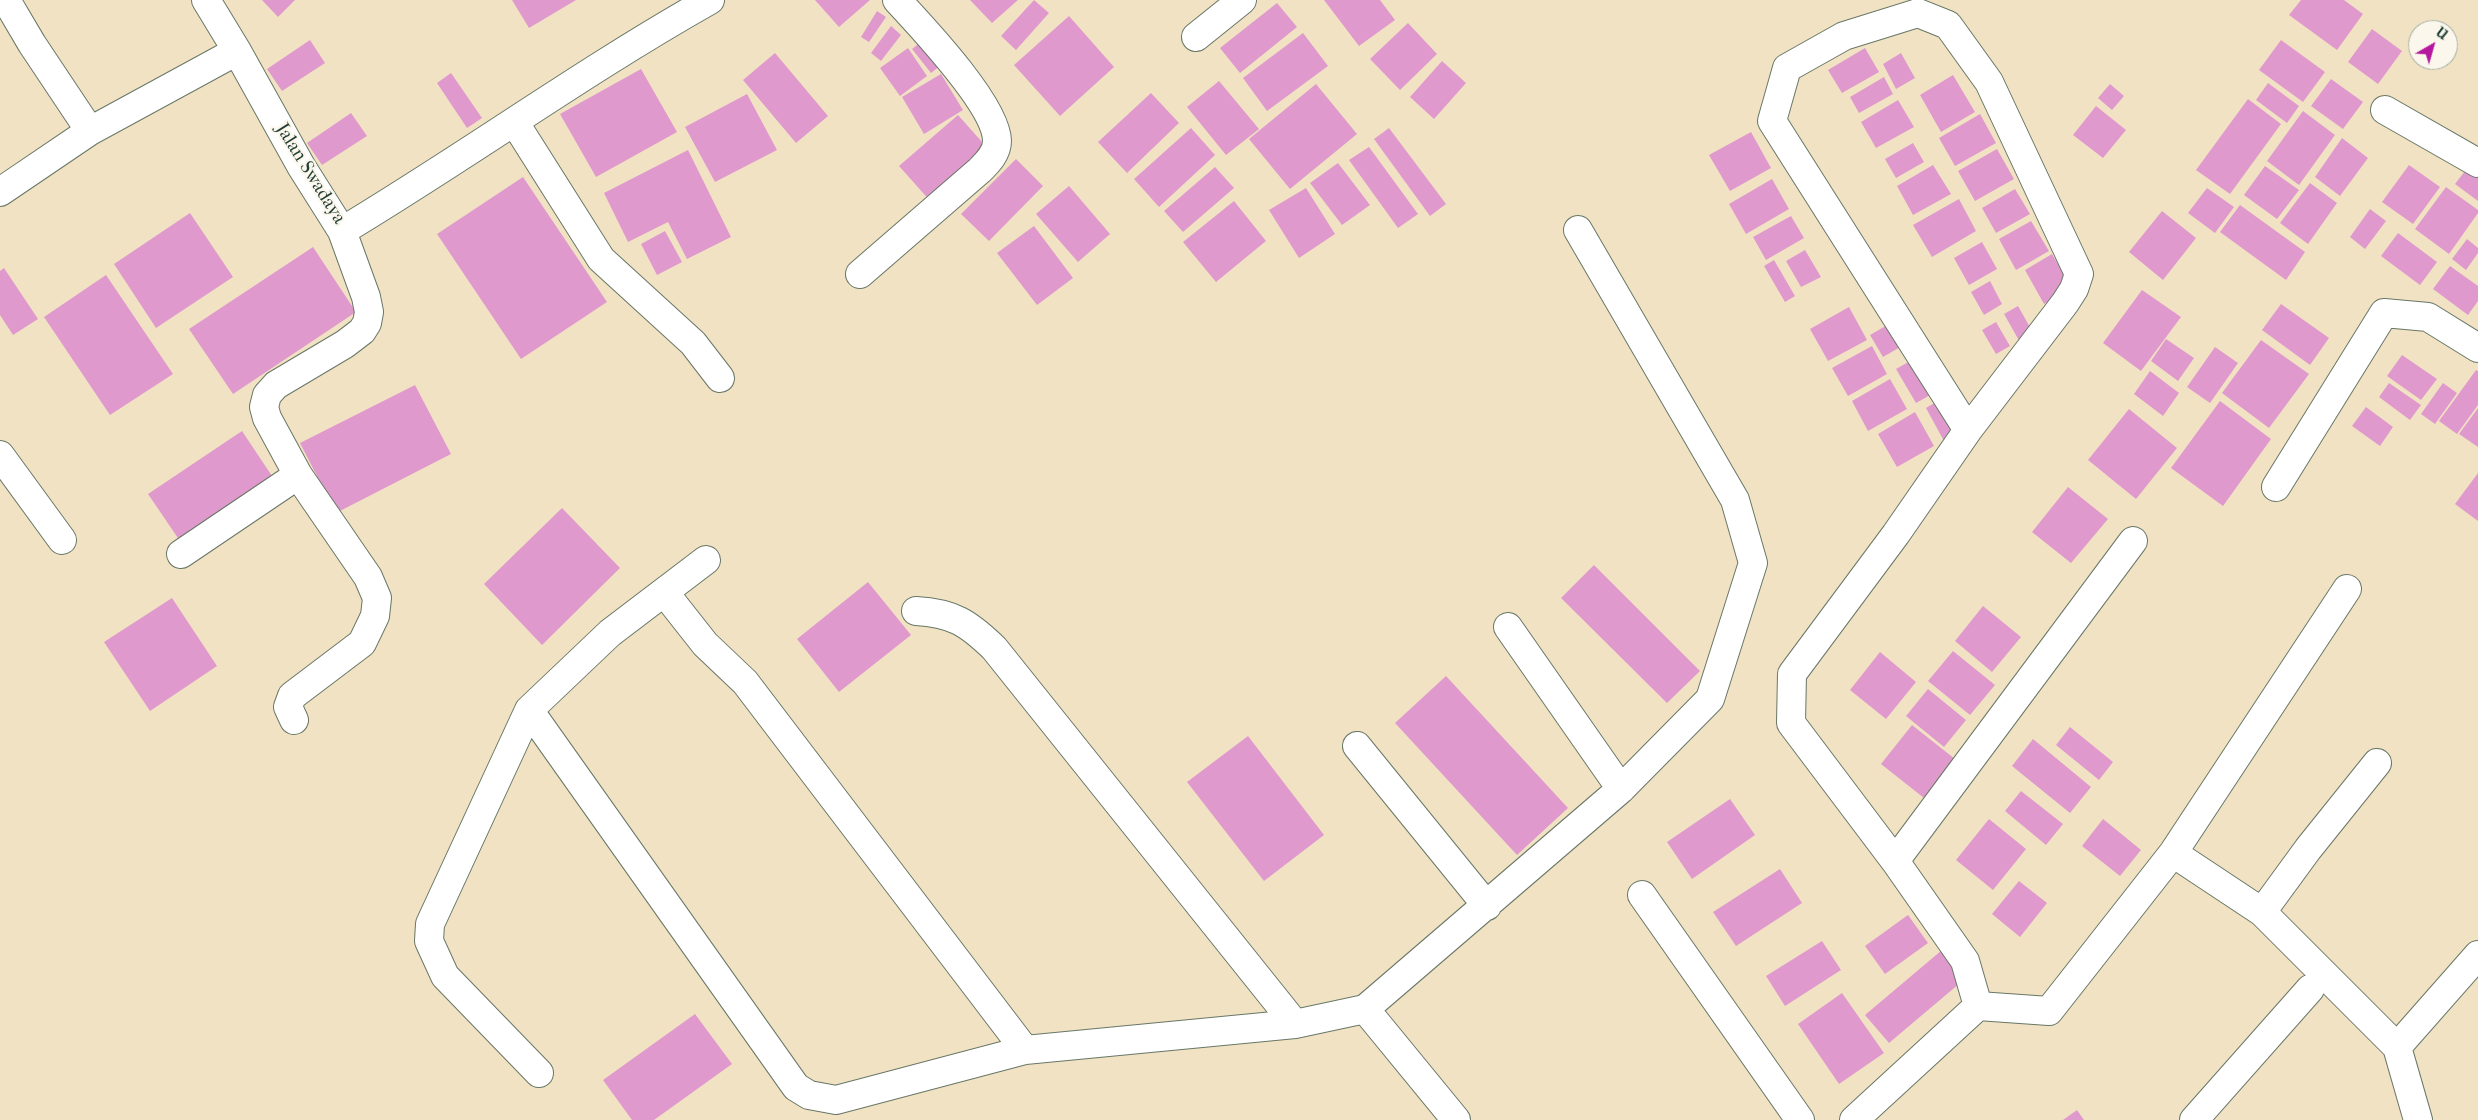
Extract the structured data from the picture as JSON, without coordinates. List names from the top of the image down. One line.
{"streets":{"street":["Jalan Swadaya"]},"north":"top right"}
